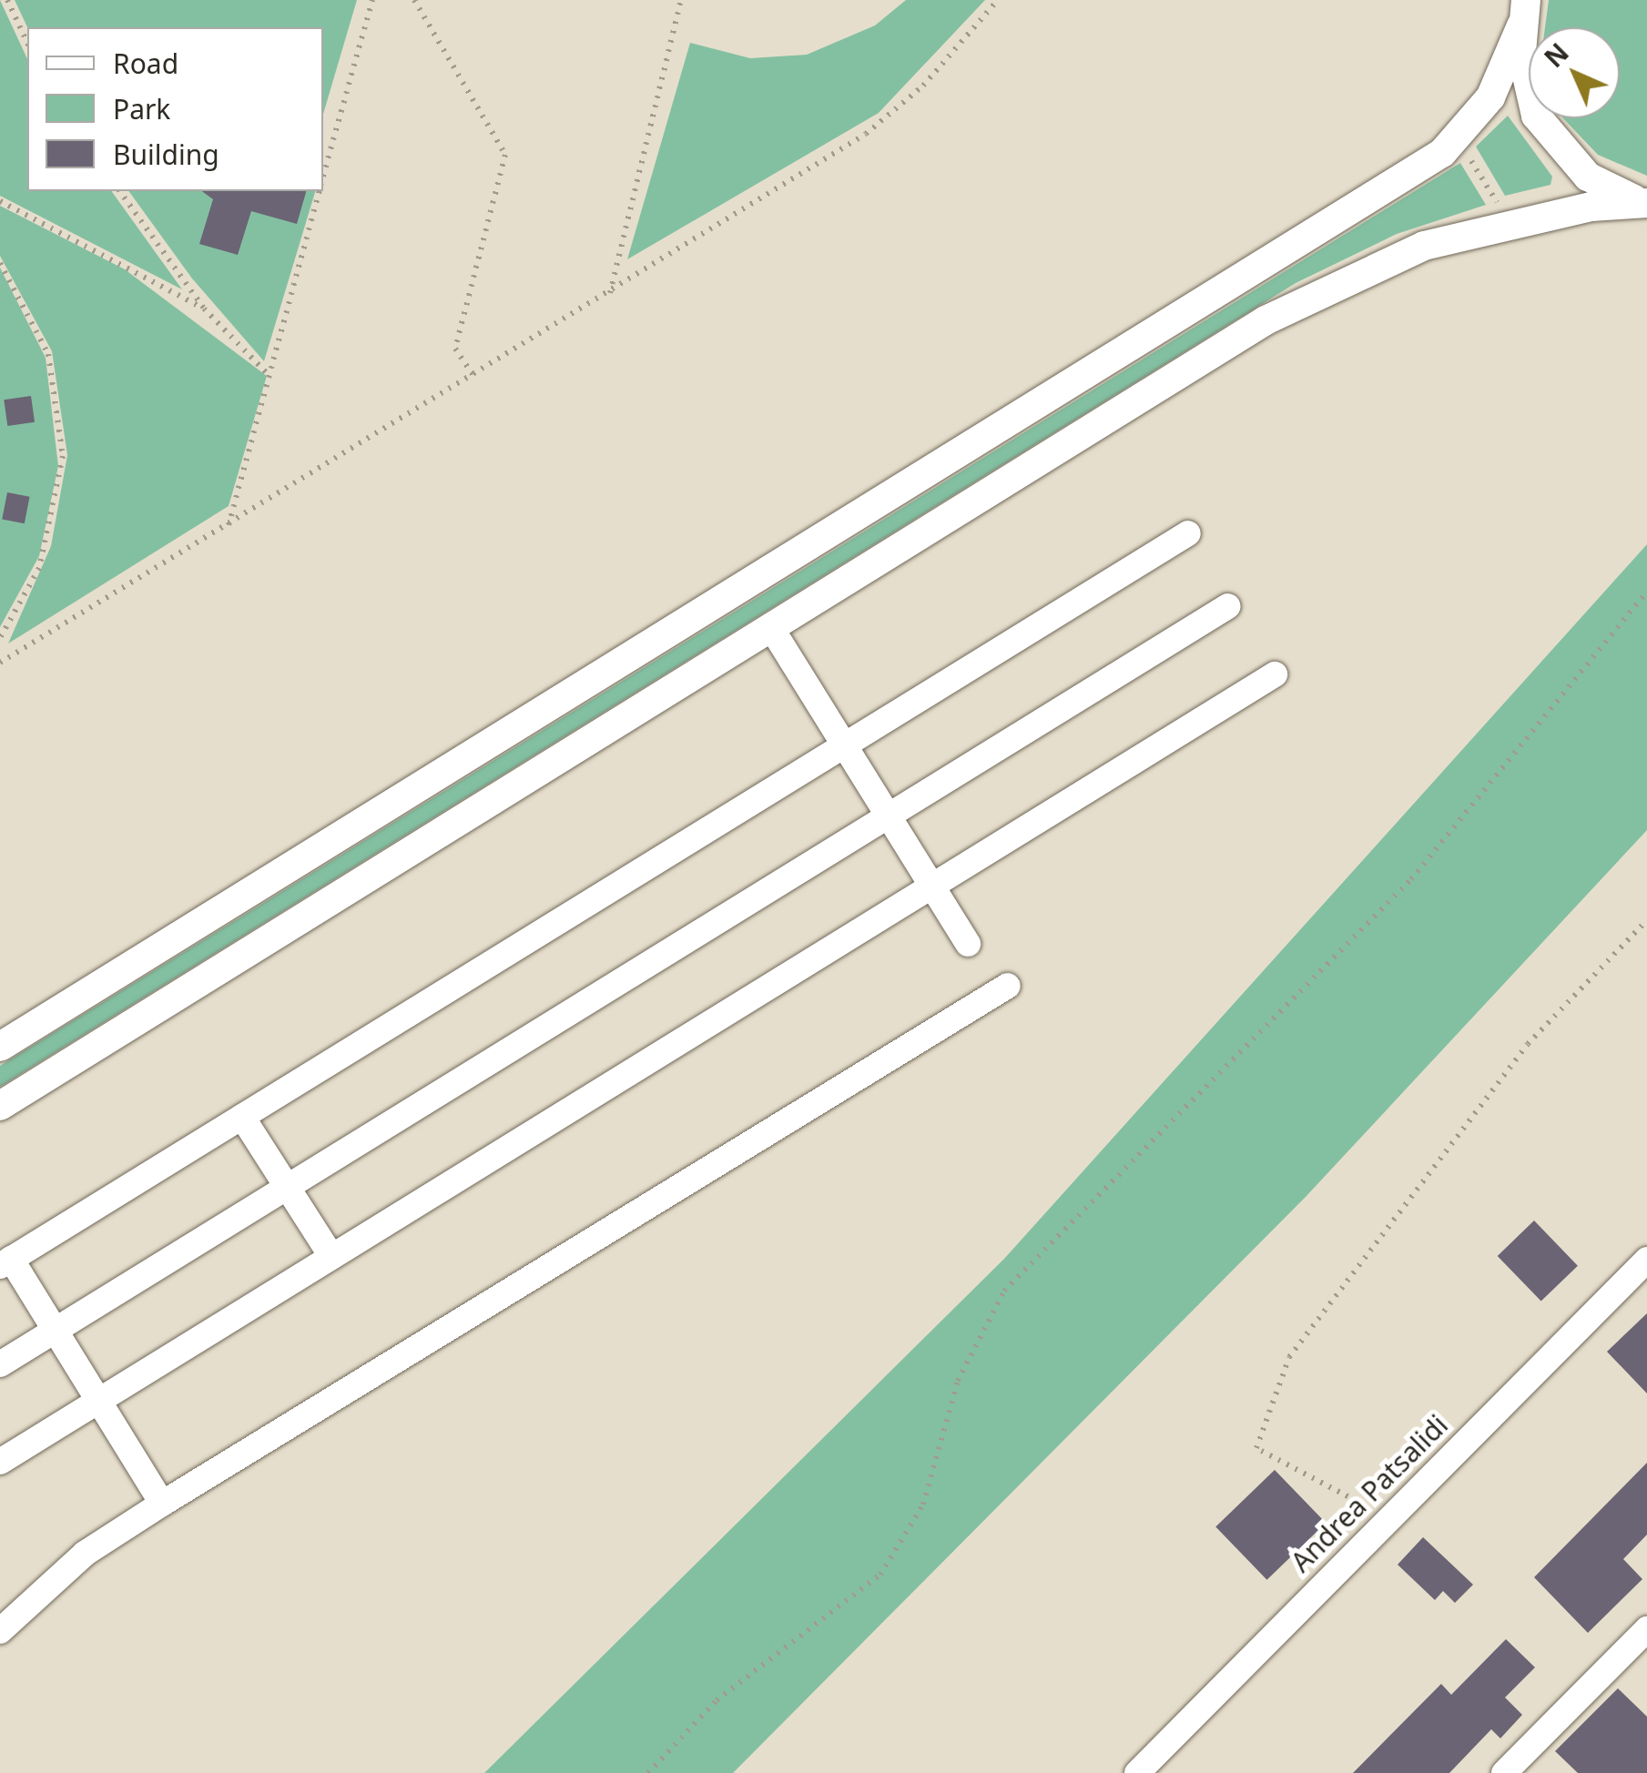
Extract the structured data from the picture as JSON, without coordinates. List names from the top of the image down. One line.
{"streets":{"street":["Andrea Patsalidi"]},"legend":["Road","Park","Building"],"north":"top left"}
